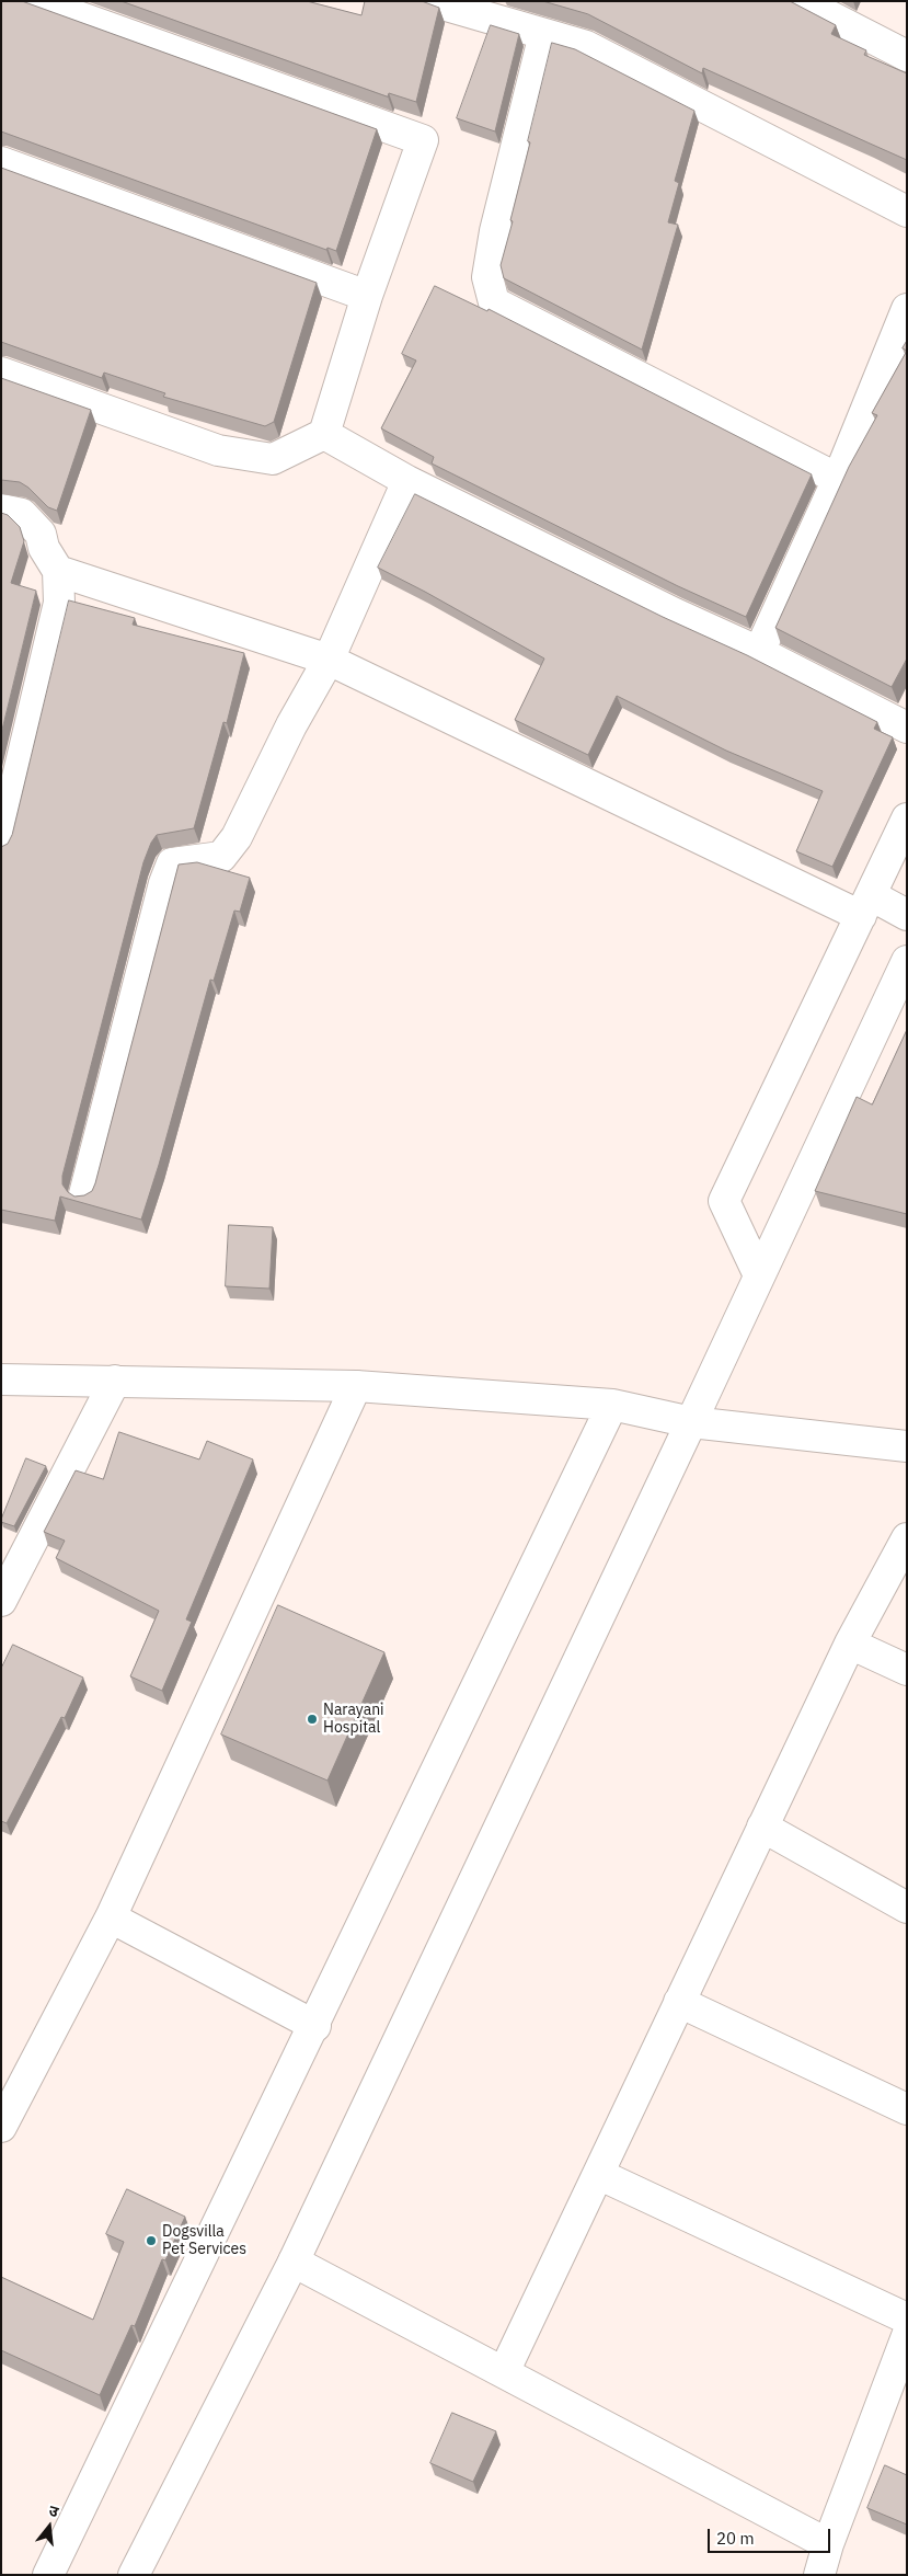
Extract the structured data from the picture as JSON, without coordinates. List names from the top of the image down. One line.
{"places":["Narayani Hospital","Dogsvilla Pet Services"],"scale_bar":"20 m","north":"top"}
